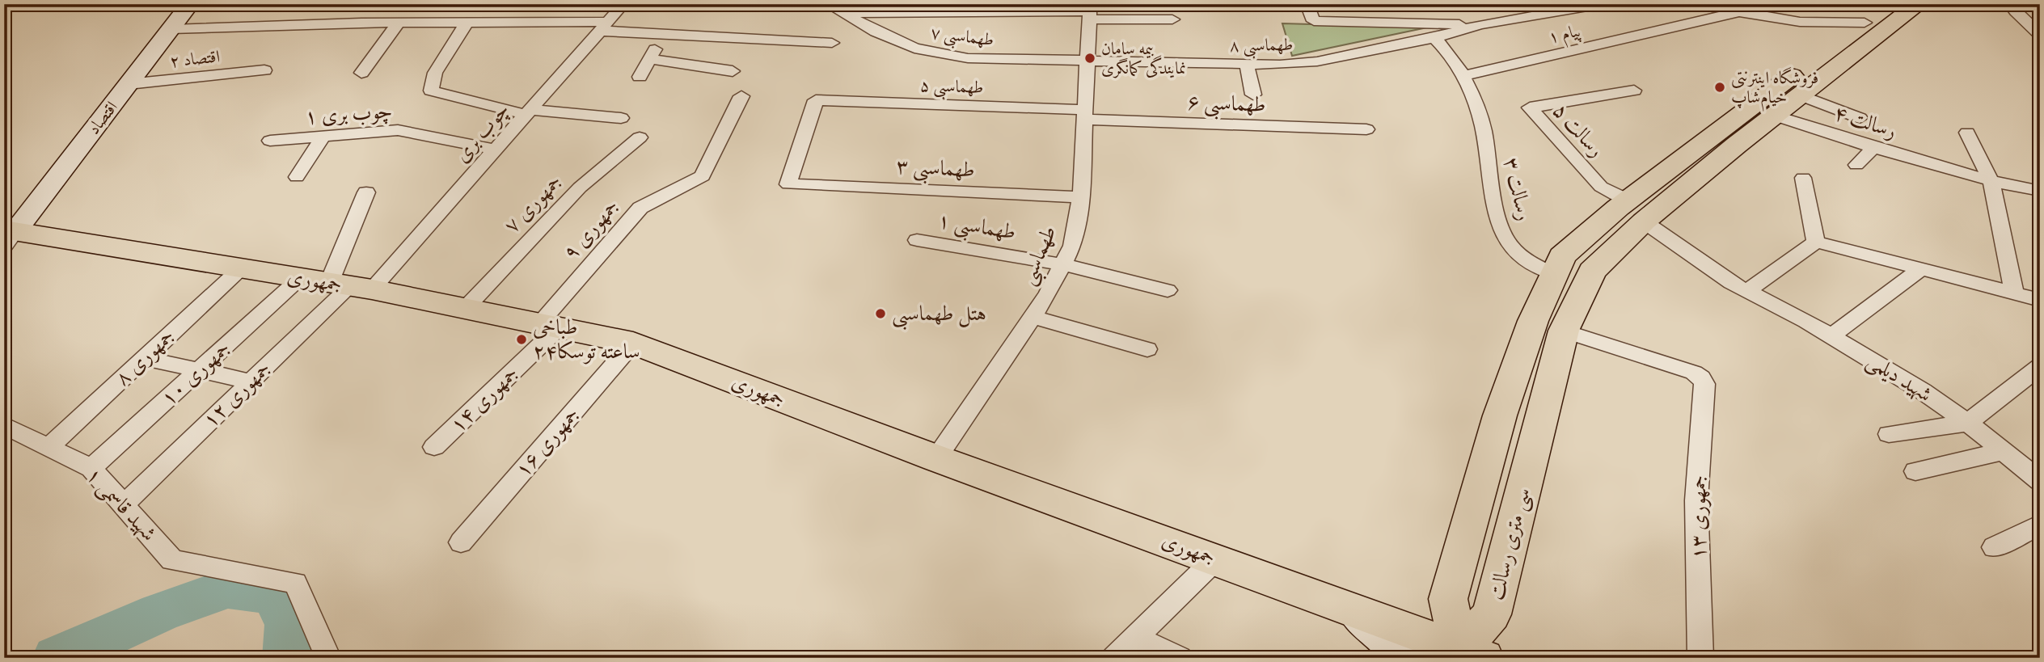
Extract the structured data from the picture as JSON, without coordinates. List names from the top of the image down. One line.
{"streets":{"main road":["اقتصاد","جمهوری","سی متری رسالت"],"street":["۱ پیام","۷ طهماسبی","۸ طهماسبی","۲ اقتصاد","۵ طهماسبی","۶ طهماسبی","۱ چوب بری","۴ رسالت","۵ رسالت","چوب بری","۳ طهماسبی","۳ رسالت","۷ جمهوری","۱ طهماسبی","۹ جمهوری","طهماسبی","۸ جمهوری","۱۰ جمهوری","شهید دیلمی","۱۲ جمهوری","۱۴ جمهوری","۱۶ جمهوری","۱ شهید قاسمی","۱۳ جمهوری"]},"crossings":[["۱ پیام","۳ رسالت"],["۷ طهماسبی","۸ طهماسبی"],["۷ طهماسبی","طهماسبی"],["۸ طهماسبی","۳ رسالت"],["۸ طهماسبی","طهماسبی"],["۲ اقتصاد","اقتصاد"],["۵ طهماسبی","۶ طهماسبی"],["۵ طهماسبی","۳ طهماسبی"],["۵ طهماسبی","طهماسبی"],["۶ طهماسبی","طهماسبی"],["۱ چوب بری","چوب بری"],["اقتصاد","جمهوری"],["۴ رسالت","سی متری رسالت"],["۵ رسالت","شهید دیلمی"],["۵ رسالت","سی متری رسالت"],["چوب بری","جمهوری"],["چوب بری","۱۰ جمهوری"],["چوب بری","۱۲ جمهوری"],["۳ طهماسبی","طهماسبی"],["۳ رسالت","سی متری رسالت"],["۷ جمهوری","جمهوری"],["۱ طهماسبی","طهماسبی"],["۹ جمهوری","جمهوری"],["۹ جمهوری","۱۴ جمهوری"],["طهماسبی","جمهوری"],["جمهوری","۸ جمهوری"],["جمهوری","۱۰ جمهوری"],["جمهوری","۱۲ جمهوری"],["جمهوری","۱۴ جمهوری"],["جمهوری","۱۶ جمهوری"],["جمهوری","سی متری رسالت"],["۸ جمهوری","۱ شهید قاسمی"],["۱۰ جمهوری","۱۲ جمهوری"],["۱۰ جمهوری","۱ شهید قاسمی"],["شهید دیلمی","سی متری رسالت"],["۱۲ جمهوری","۱ شهید قاسمی"],["۱۳ جمهوری","سی متری رسالت"]],"places":["بیمه سامان نمایندگی کمانگری","فروشگاه اینترنتی خیام‌شاپ","هتل طهماسبی","طباخی ۲۴ساعته توسکا"]}
